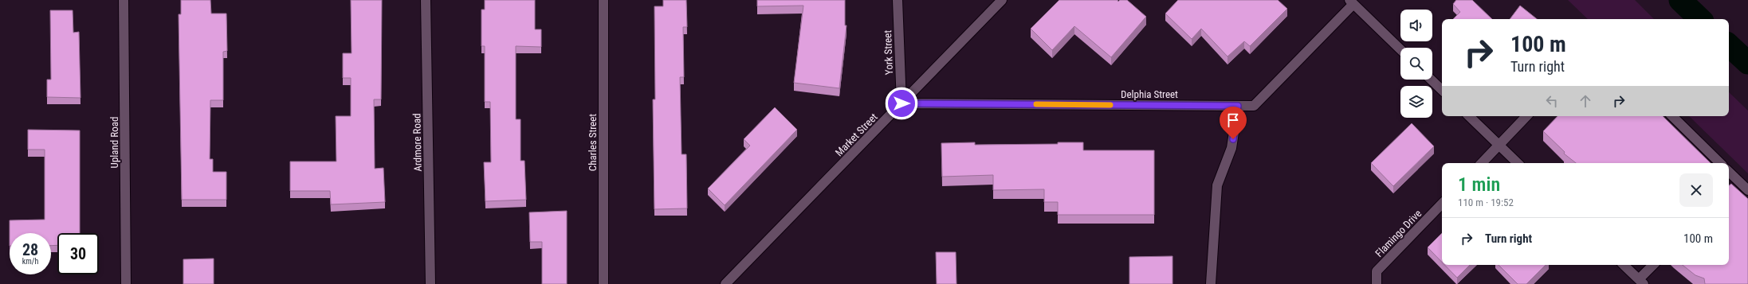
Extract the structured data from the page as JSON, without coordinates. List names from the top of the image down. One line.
{"streets":{"street":["York Street","Delphia Street","Market Street","Upland Road","Ardmore Road","Charles Street","Flamingo Drive"]},"crossings":[["York Street","Delphia Street"],["York Street","Market Street"],["Delphia Street","Market Street"]],"page":{"turn":["100 m","Turn right"],"heading":["1 min","110 m · 19:52"],"list":[{"name":"Turn right","value":"100 m"}],"speed":"28 km/h","limit":"30"}}
